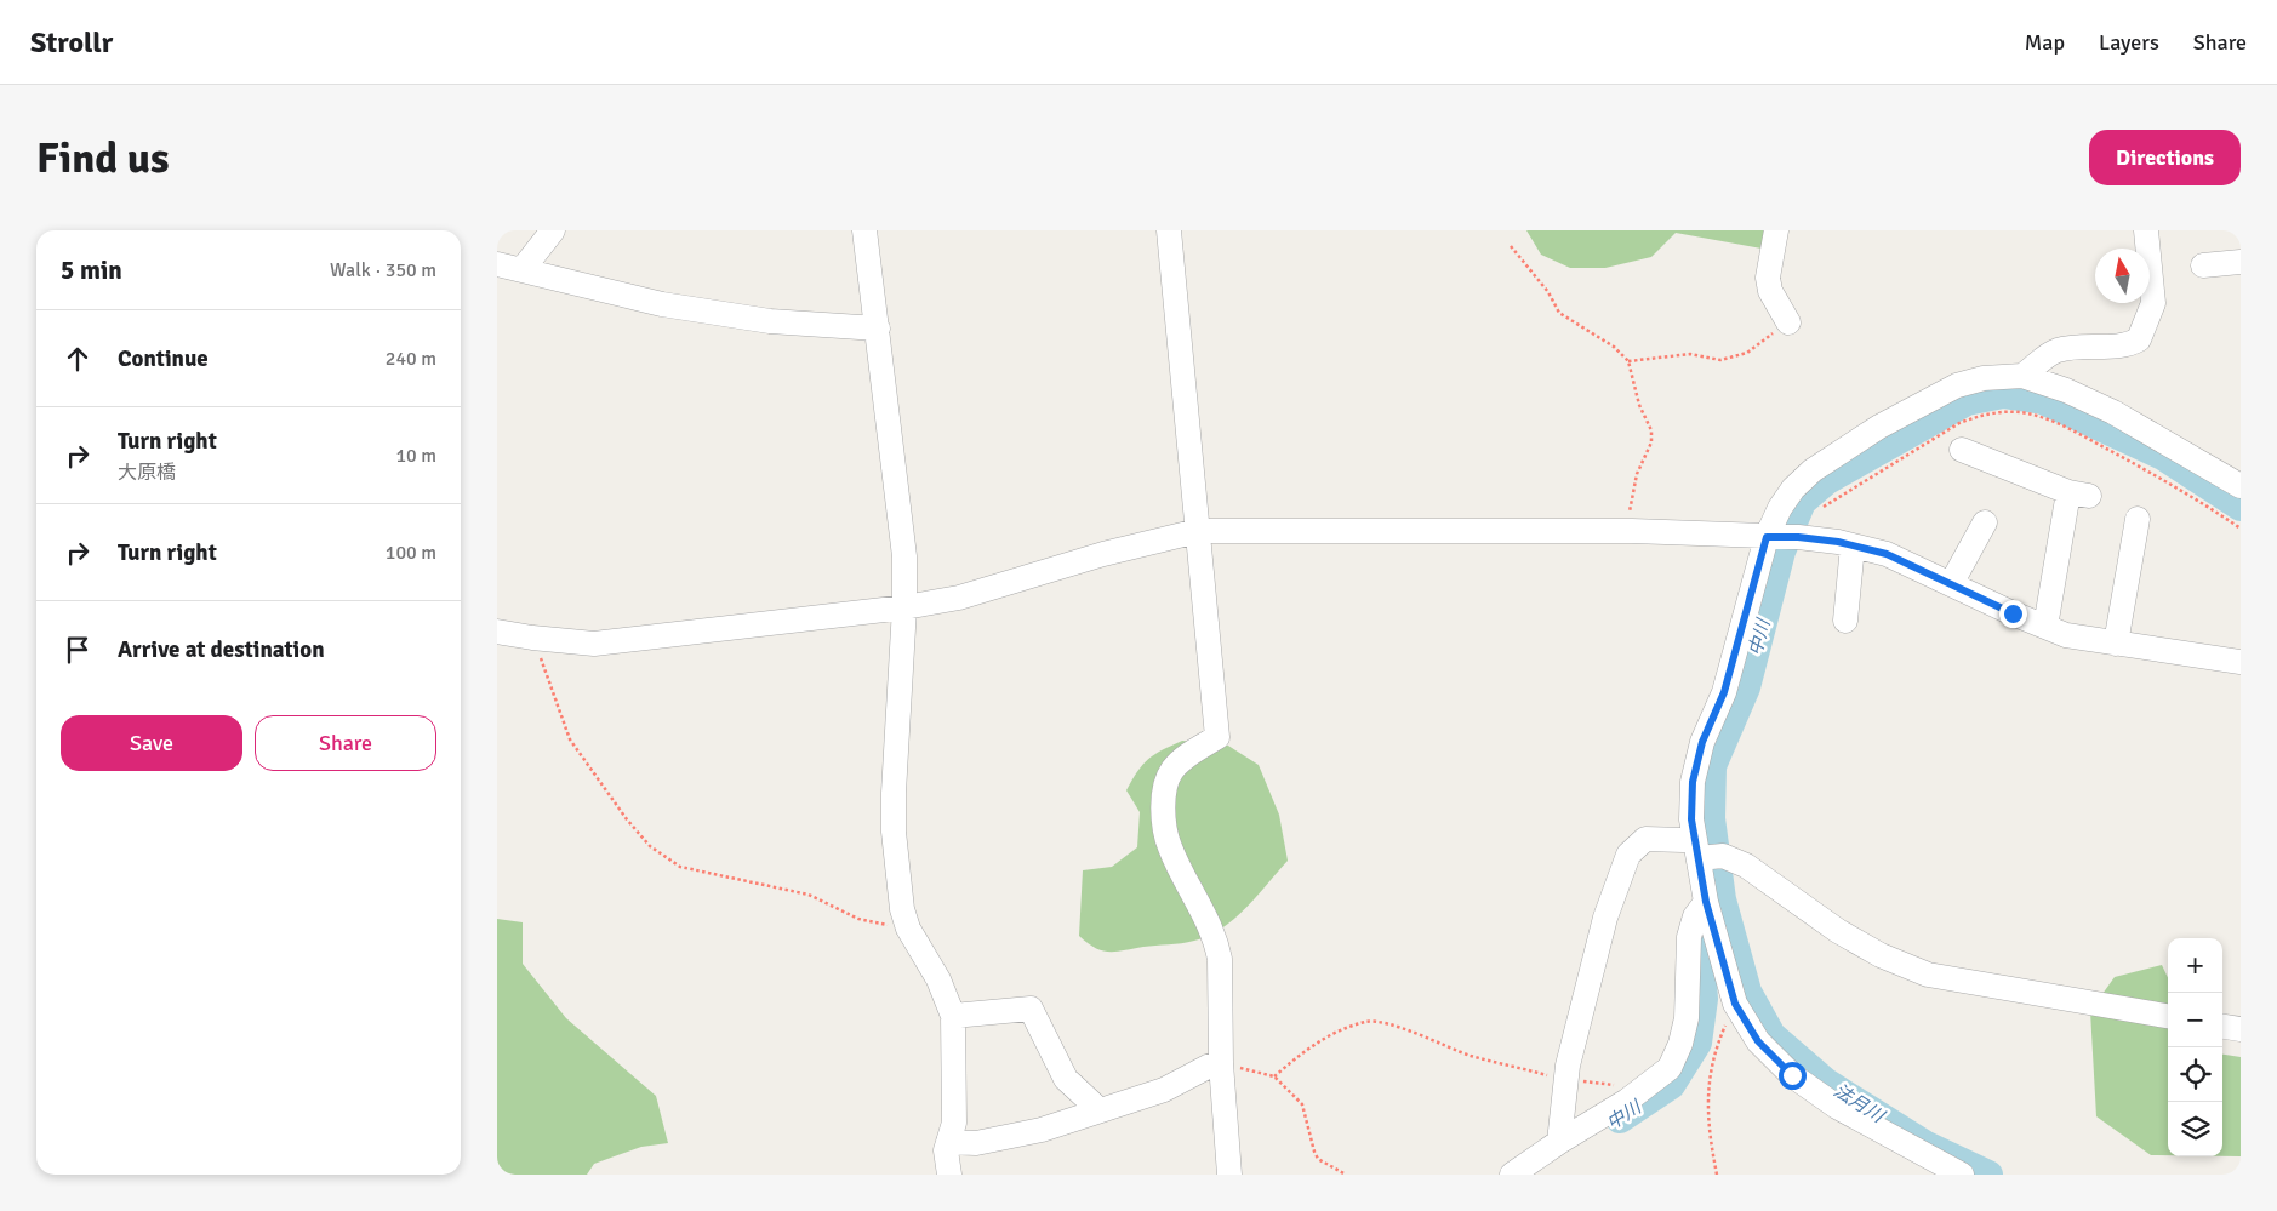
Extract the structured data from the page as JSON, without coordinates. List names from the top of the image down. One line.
{"water":["中川","法月川"],"north":"top","page":{"header":"Strollr","nav":["Map","Layers","Share"],"buttons":["Directions",["Save","Share"]],"title":"Find us","heading":["5 min","Walk · 350 m"],"list":[["Continue","240 m"],["Turn right","大原橋","10 m"],["Turn right","100 m"],"Arrive at destination"],"map_buttons":["+","−"]}}
